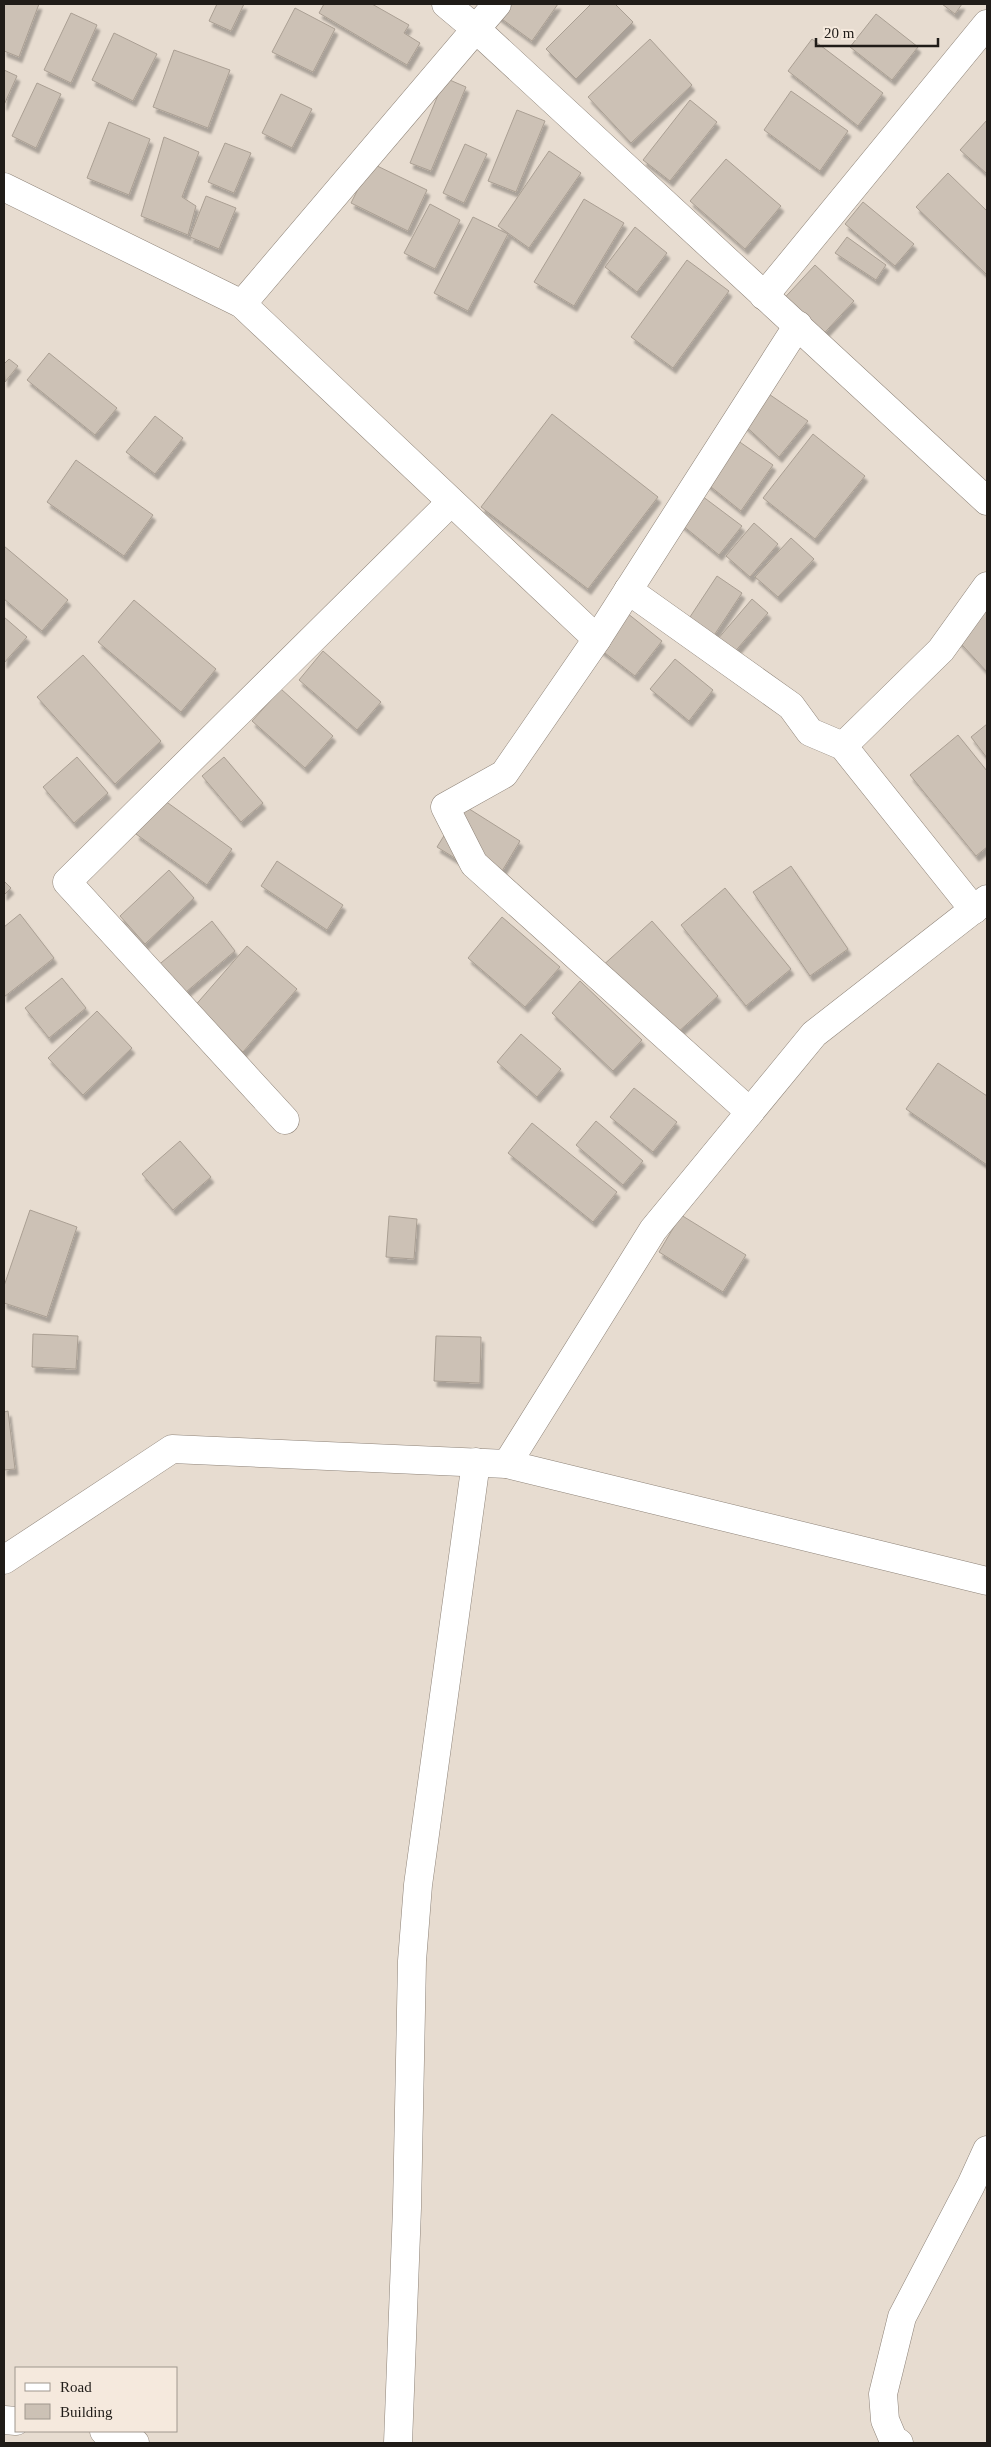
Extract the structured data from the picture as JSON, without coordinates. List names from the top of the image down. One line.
{"legend":["Road","Building"],"scale_bar":"20 m"}
